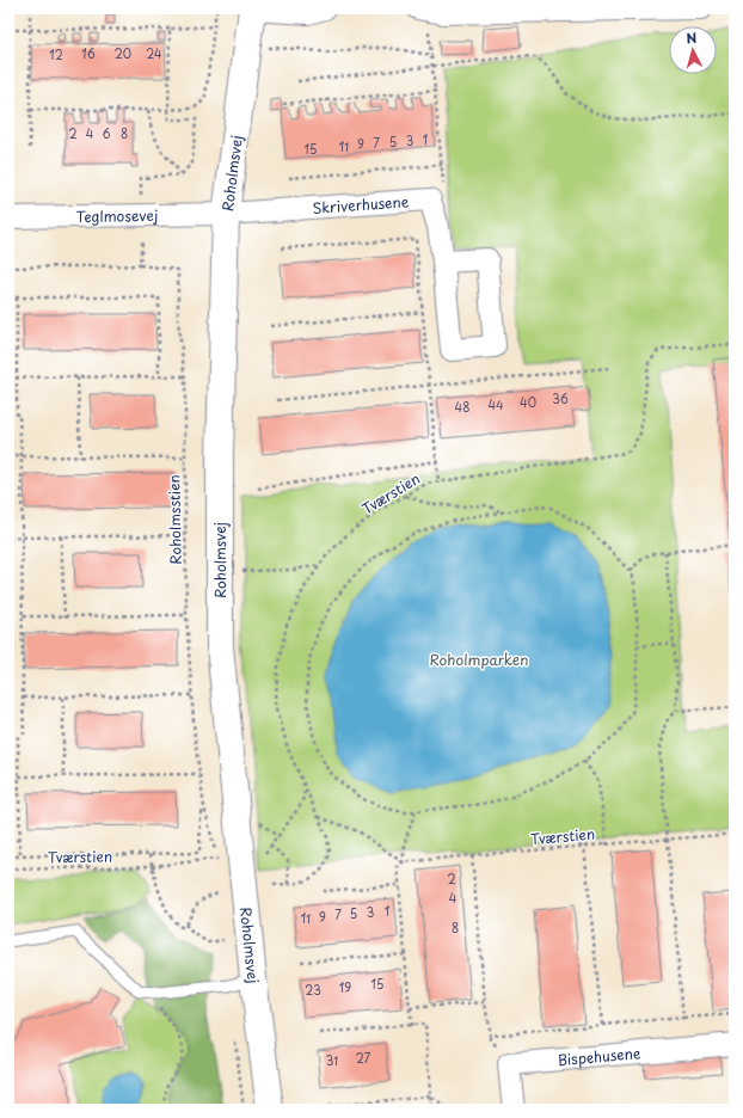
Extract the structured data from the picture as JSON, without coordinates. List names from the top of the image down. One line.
{"streets":{"street":["Roholmsvej","Skriverhusene","Teglmosevej","Bispehusene"],"path":["Tværstien","Roholmsstien"]},"crossings":[["Roholmsvej","Skriverhusene"],["Roholmsvej","Teglmosevej"],["Skriverhusene","Teglmosevej"],["Tværstien","Roholmsstien"]],"parks":["Roholmparken"],"house_numbers":["16","20","24","12","2","4","6","8","1","3","5","7","9","11","15","36","40","44","48","2","4","1","3","5","7","9","11","8","15","19","23","27","31"],"north":"top"}
